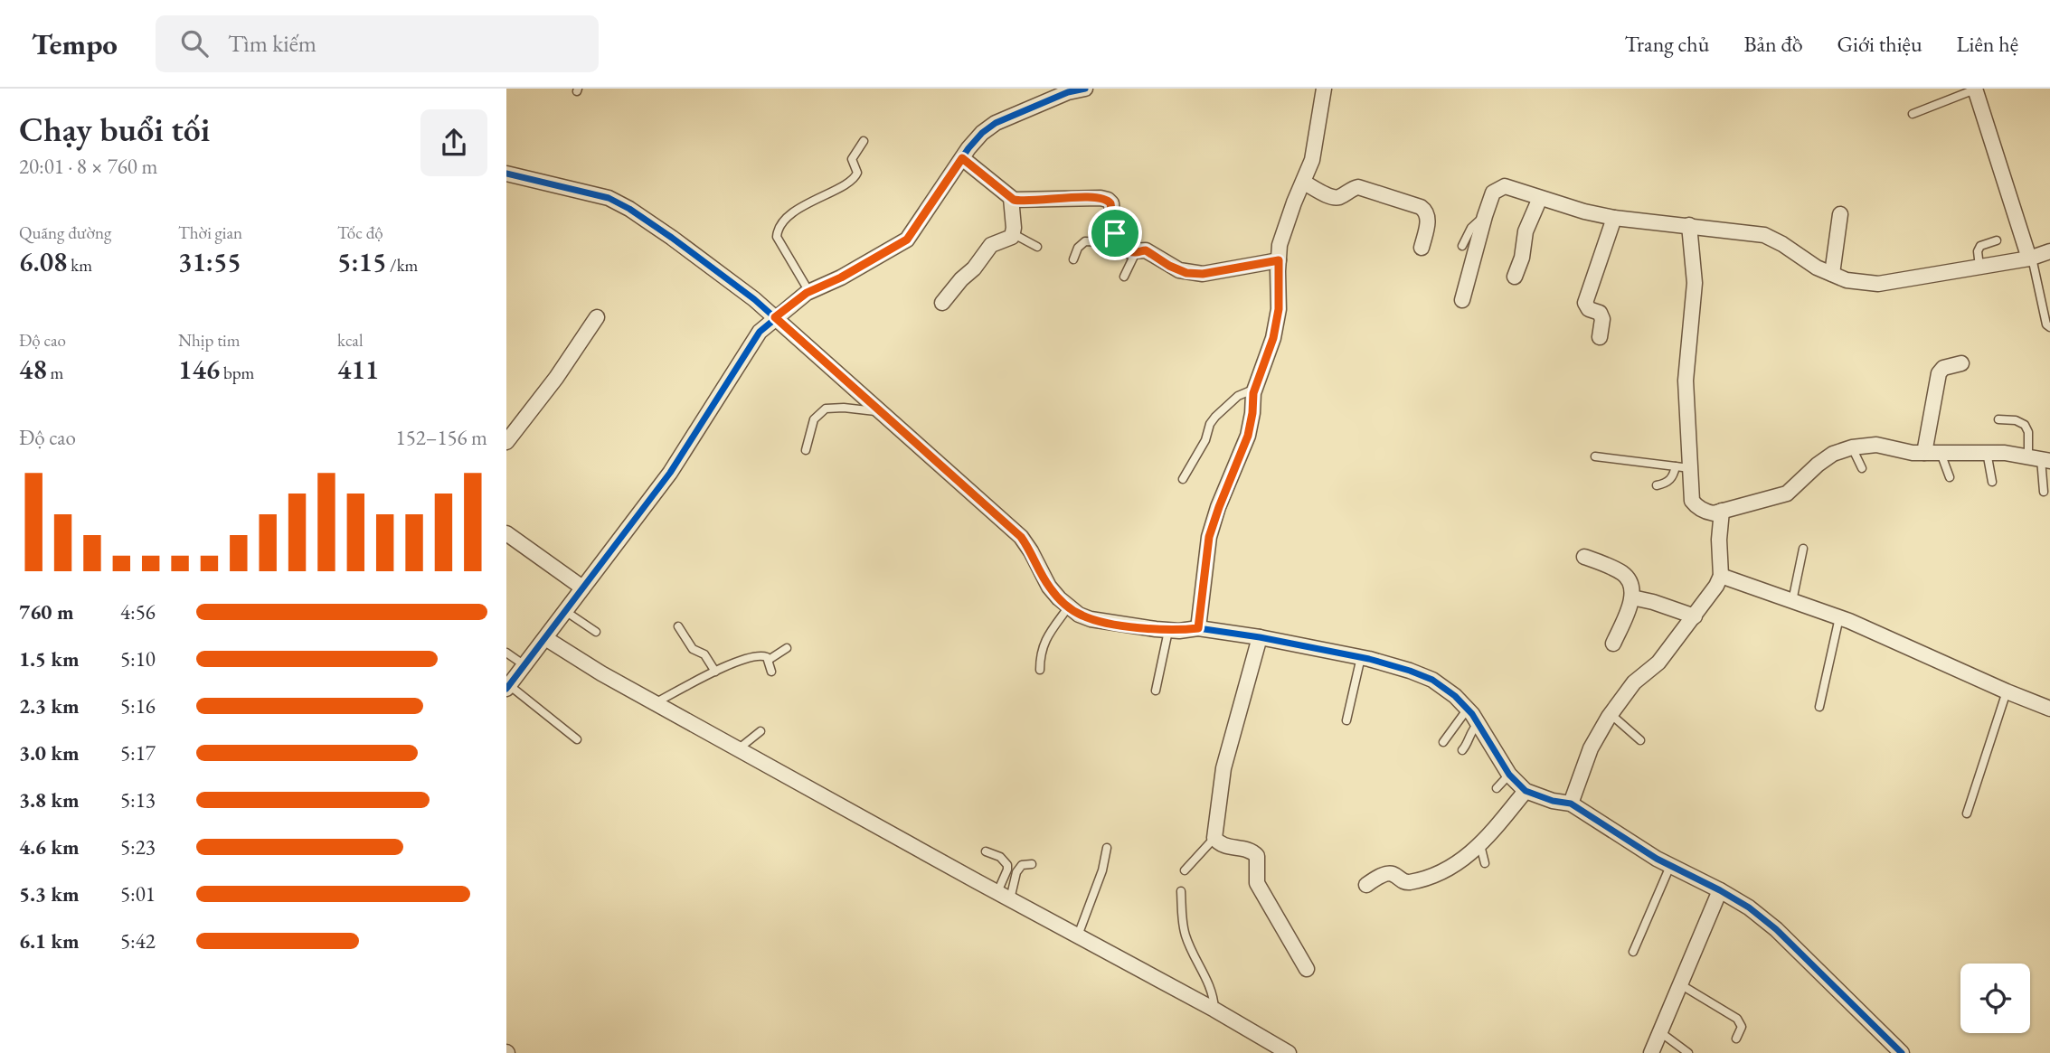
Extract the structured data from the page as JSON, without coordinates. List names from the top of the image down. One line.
{"page":{"header":"Tempo","search":"Tìm kiếm","nav":["Trang chủ","Bản đồ","Giới thiệu","Liên hệ"],"heading":["Chạy buổi tối","20:01 · 8 × 760 m"],"stats":[["Quãng đường","6.08 km"],["Thời gian","31:55"],["Tốc độ","5:15 /km"],["Độ cao","48 m"],["Nhịp tim","146 bpm"],["kcal","411"]],"chart":["Độ cao","152–156 m"],"list":[{"name":"760 m","note":"4:56"},{"name":"1.5 km","note":"5:10"},{"name":"2.3 km","note":"5:16"},{"name":"3.0 km","note":"5:17"},{"name":"3.8 km","note":"5:13"},{"name":"4.6 km","note":"5:23"},{"name":"5.3 km","note":"5:01"},{"name":"6.1 km","note":"5:42"}]}}
